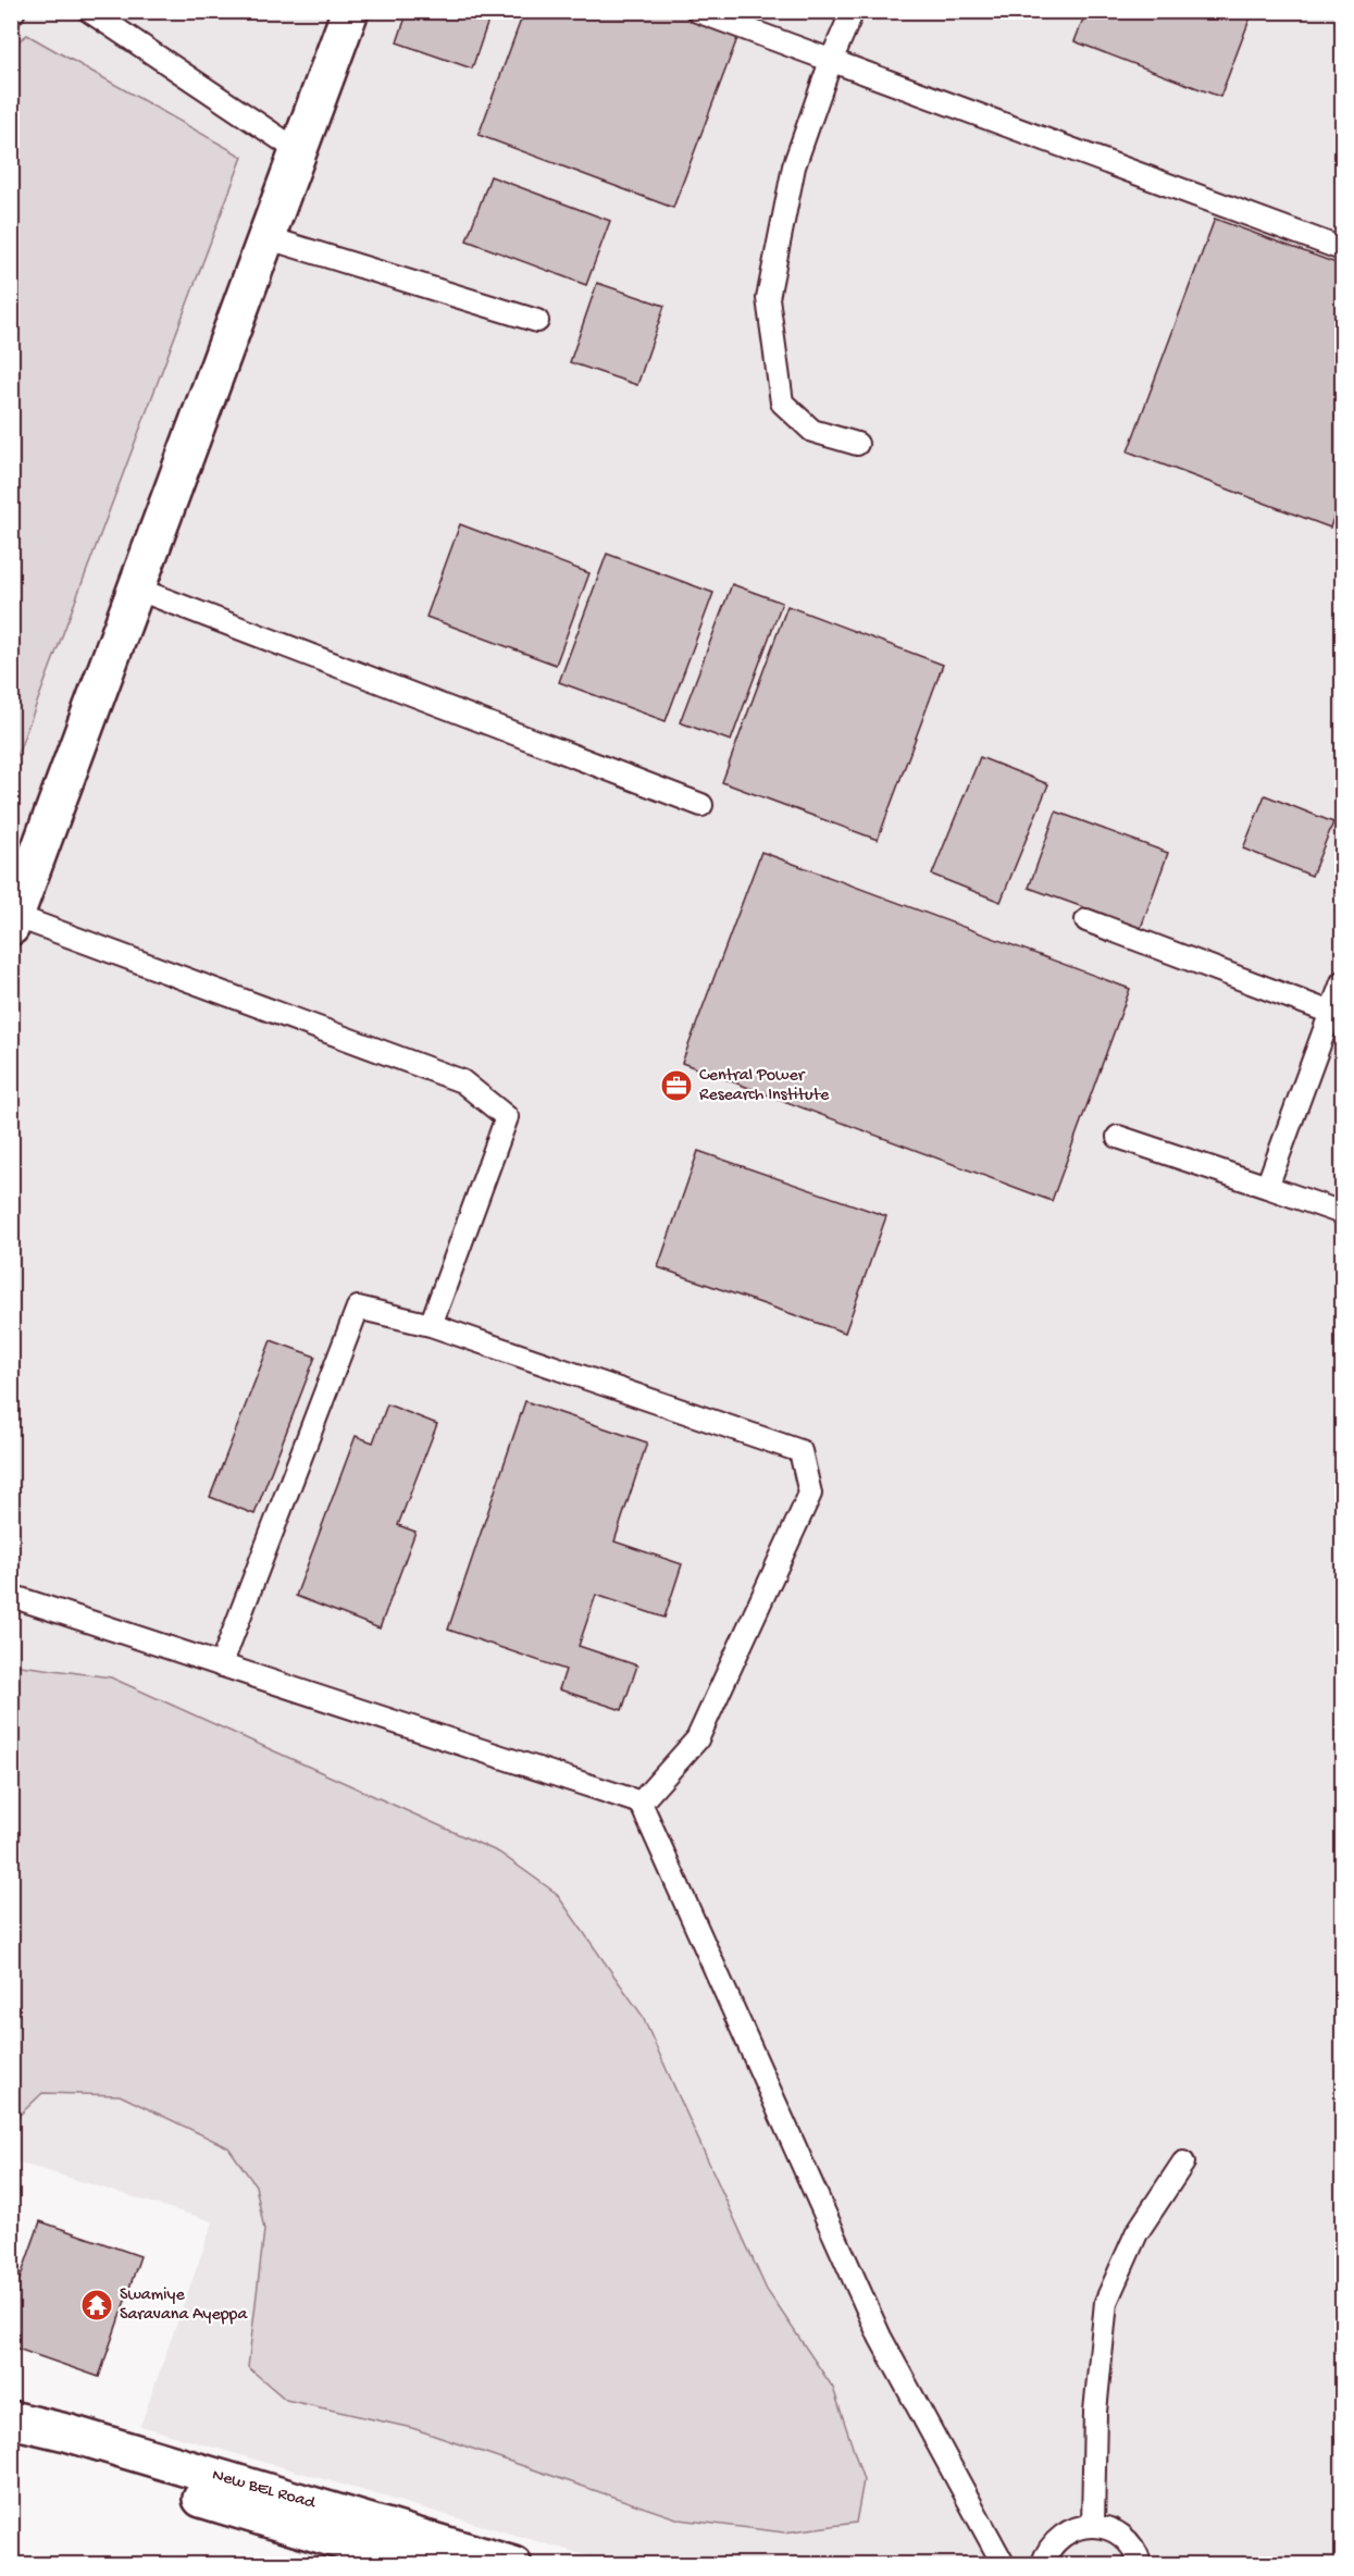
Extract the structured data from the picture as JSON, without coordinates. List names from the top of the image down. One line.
{"streets":{"street":["New BEL Road"]},"places":{"office":["Central Power Research Institute"],"temple":["Swamiye Saravana Ayeppa"]}}
